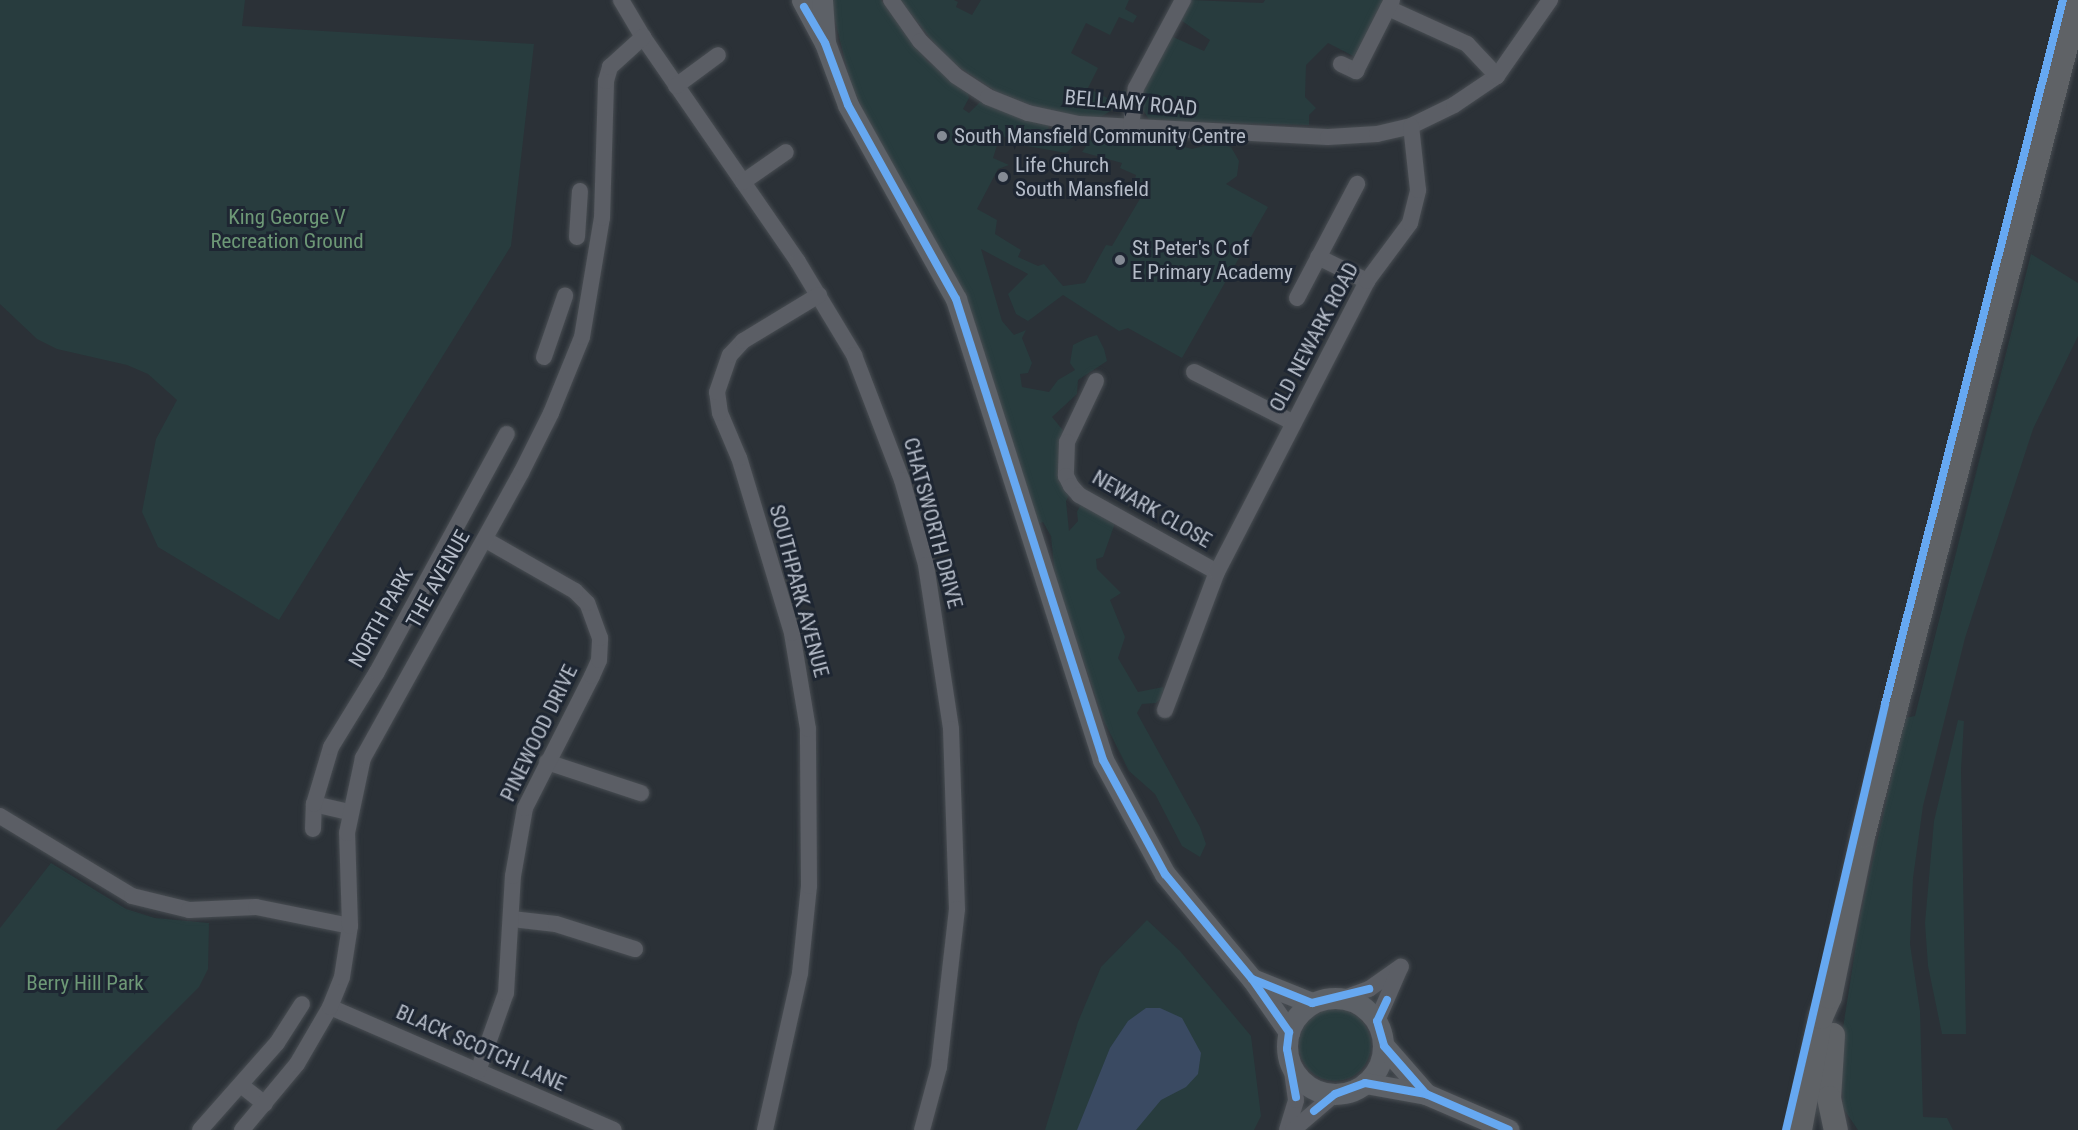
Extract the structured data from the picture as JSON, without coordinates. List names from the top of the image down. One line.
{"streets":{"street":["BELLAMY ROAD","OLD NEWARK ROAD","NEWARK CLOSE","CHATSWORTH DRIVE","THE AVENUE","SOUTHPARK AVENUE","NORTH PARK","PINEWOOD DRIVE","BLACK SCOTCH LANE"]},"crossings":[["BELLAMY ROAD","OLD NEWARK ROAD"],["OLD NEWARK ROAD","NEWARK CLOSE"],["CHATSWORTH DRIVE","THE AVENUE"],["CHATSWORTH DRIVE","SOUTHPARK AVENUE"],["THE AVENUE","PINEWOOD DRIVE"],["THE AVENUE","BLACK SCOTCH LANE"],["PINEWOOD DRIVE","BLACK SCOTCH LANE"]],"parks":["King George V Recreation Ground","Berry Hill Park"],"places":["South Mansfield Community Centre","Life Church South Mansfield","St Peter's C of E Primary Academy"]}
